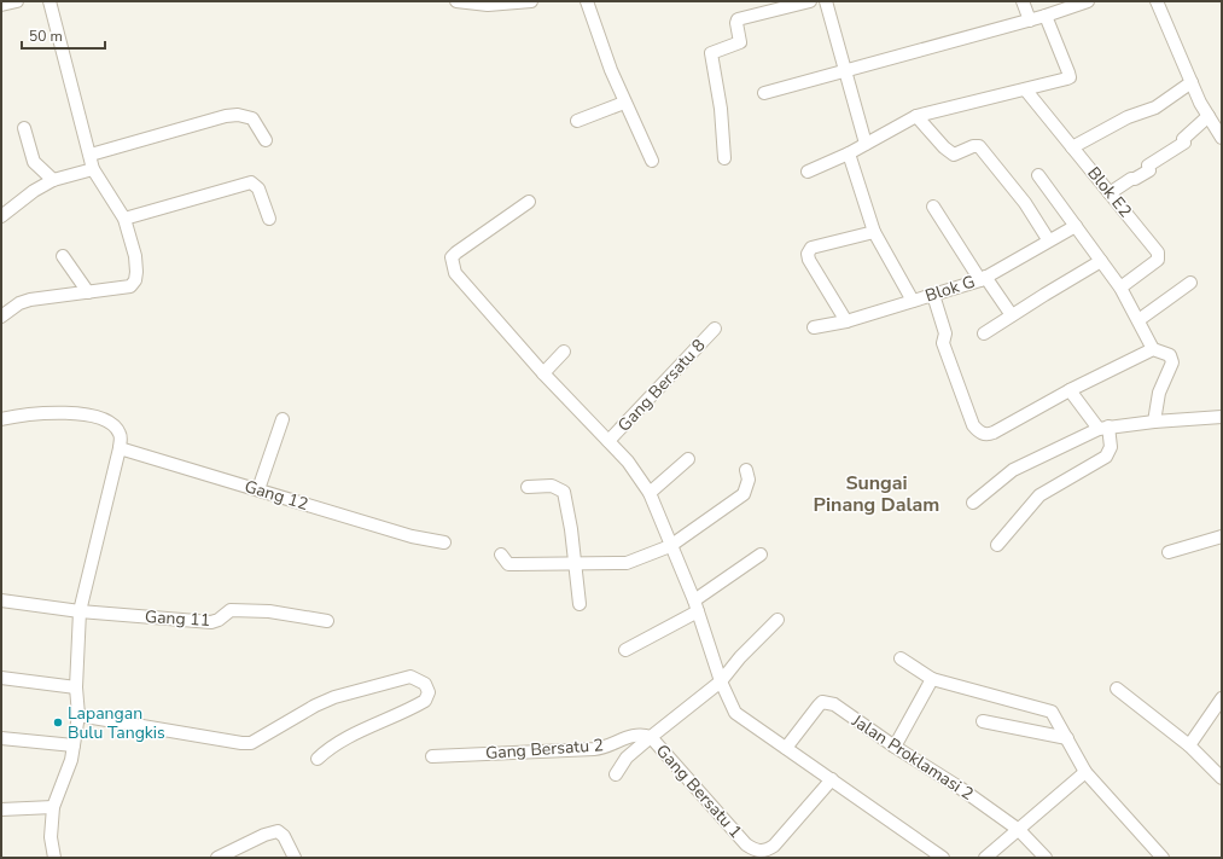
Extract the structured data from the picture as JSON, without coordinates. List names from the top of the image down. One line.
{"streets":{"street":["Blok E2","Blok G","Gang Bersatu 8","Gang 12","Gang 11","Gang Bersatu 2","Jalan Proklamasi 2","Gang Bersatu 1"]},"crossings":[["Gang Bersatu 2","Gang Bersatu 1"]],"districts":["Sungai Pinang Dalam"],"places":["Lapangan Bulu Tangkis"],"scale_bar":"50 m"}
